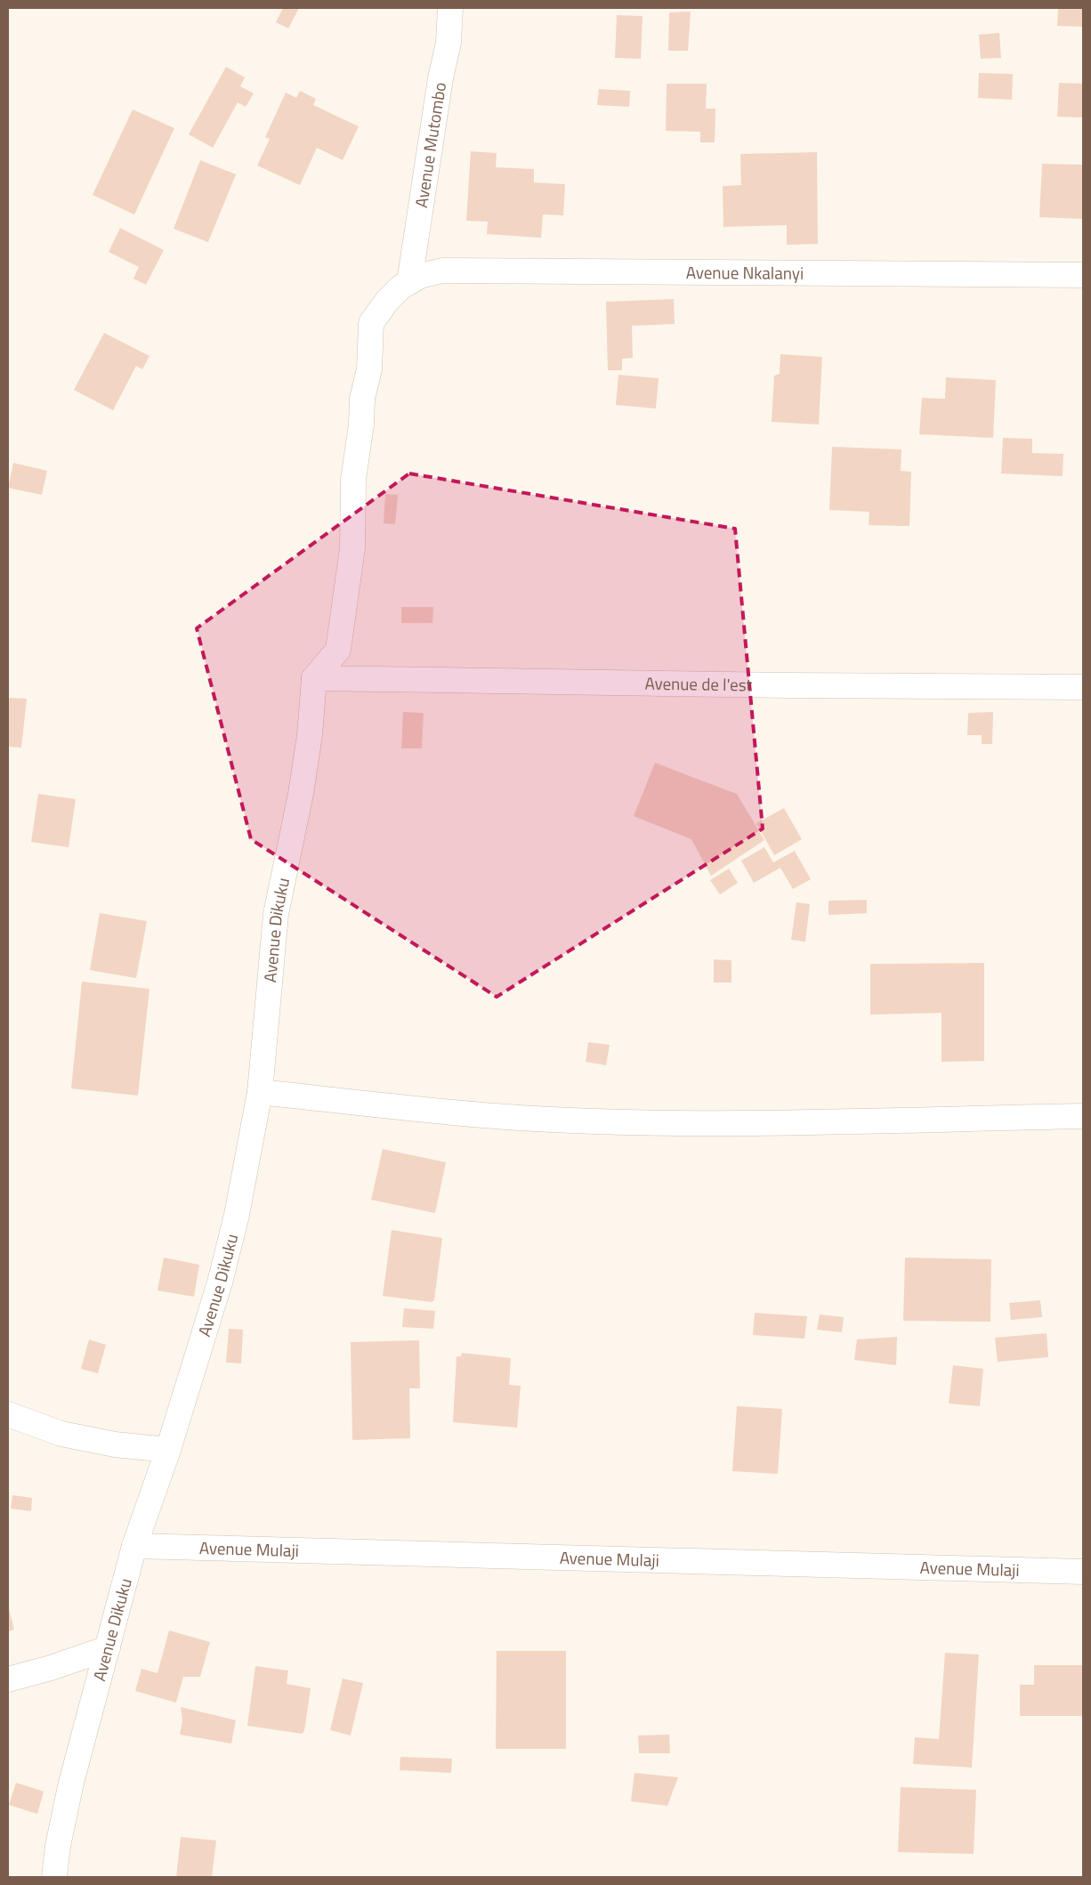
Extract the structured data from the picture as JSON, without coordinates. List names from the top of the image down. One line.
{"streets":{"street":["Avenue Mutombo","Avenue Nkalanyi","Avenue de l'est","Avenue Dikuku","Avenue Mulaji"]},"crossings":[["Avenue Mutombo","Avenue Nkalanyi"],["Avenue Nkalanyi","Avenue de l'est"],["Avenue Nkalanyi","Avenue Dikuku"],["Avenue de l'est","Avenue Dikuku"],["Avenue Dikuku","Avenue Mulaji"]]}
